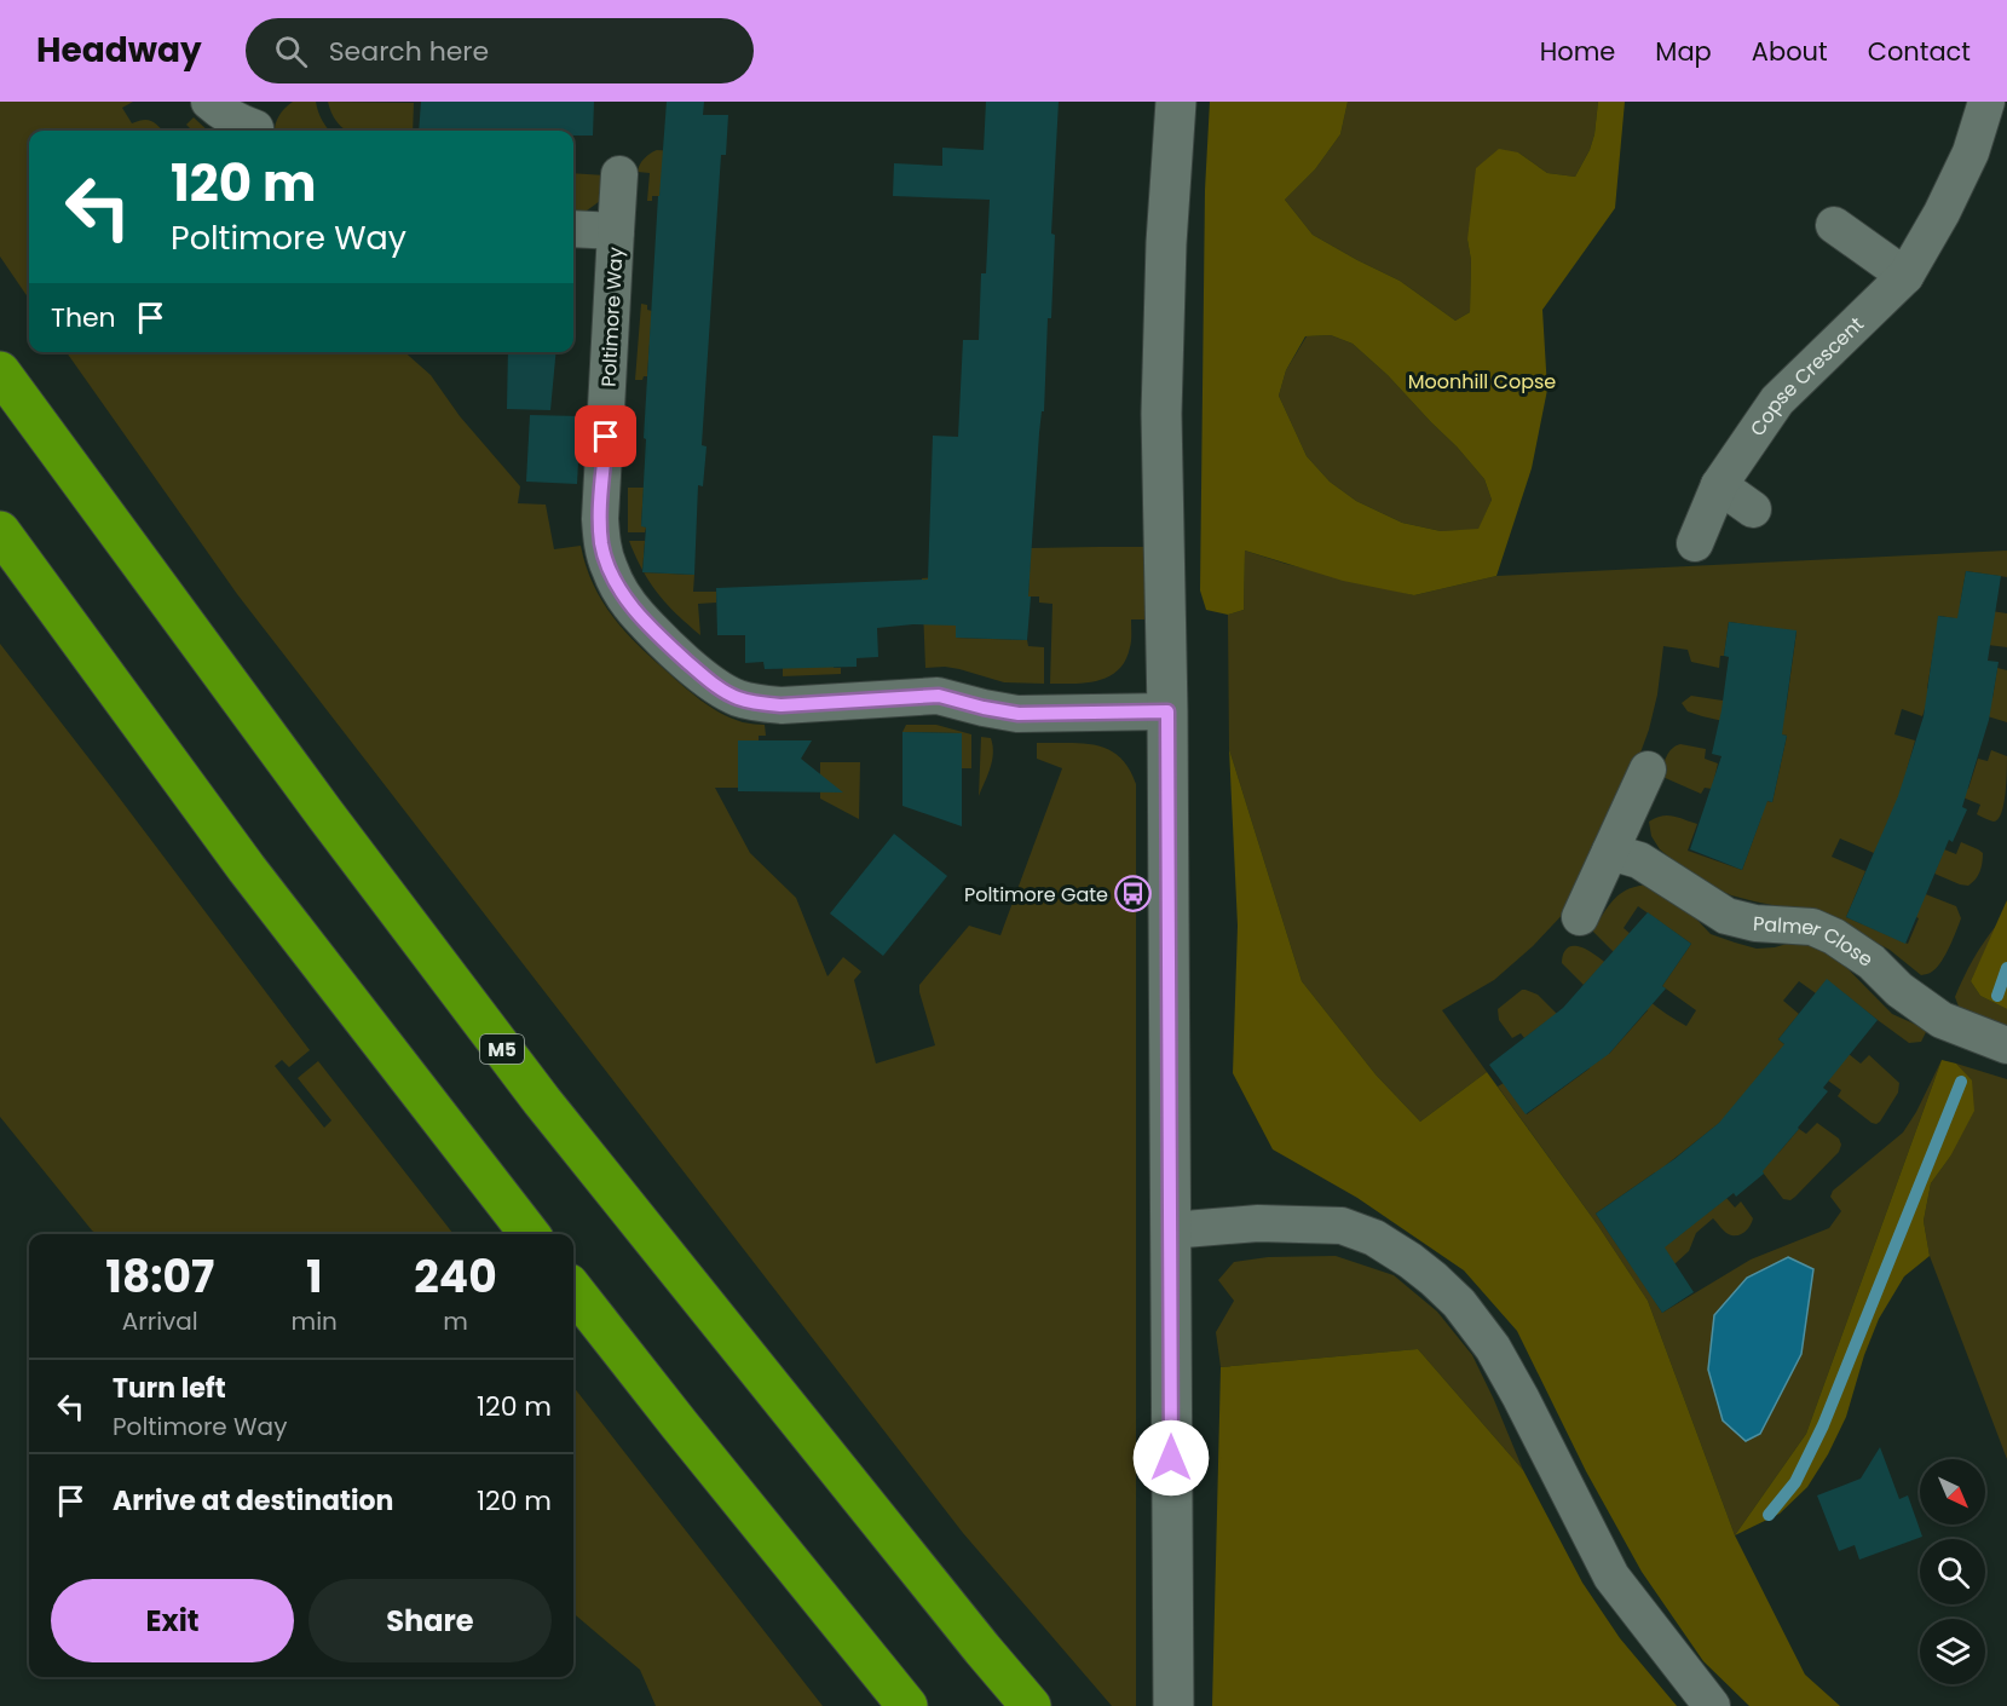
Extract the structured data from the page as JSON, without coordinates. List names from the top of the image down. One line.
{"streets":{"highway":["M5"],"street":["Poltimore Way","Copse Crescent","Palmer Close"]},"parks":["Moonhill Copse"],"places":{"bus stop":["Poltimore Gate"]},"north":"bottom right","page":{"header":"Headway","search":"Search here","nav":["Home","Map","About","Contact"],"turn":["120 m","Poltimore Way"],"then":"Then","eta":["18:07","Arrival","1","min","240","m"],"list":[{"name":"Turn left","note":"Poltimore Way","value":"120 m"},{"name":"Arrive at destination","value":"120 m"}],"buttons":["Exit","Share"]}}
